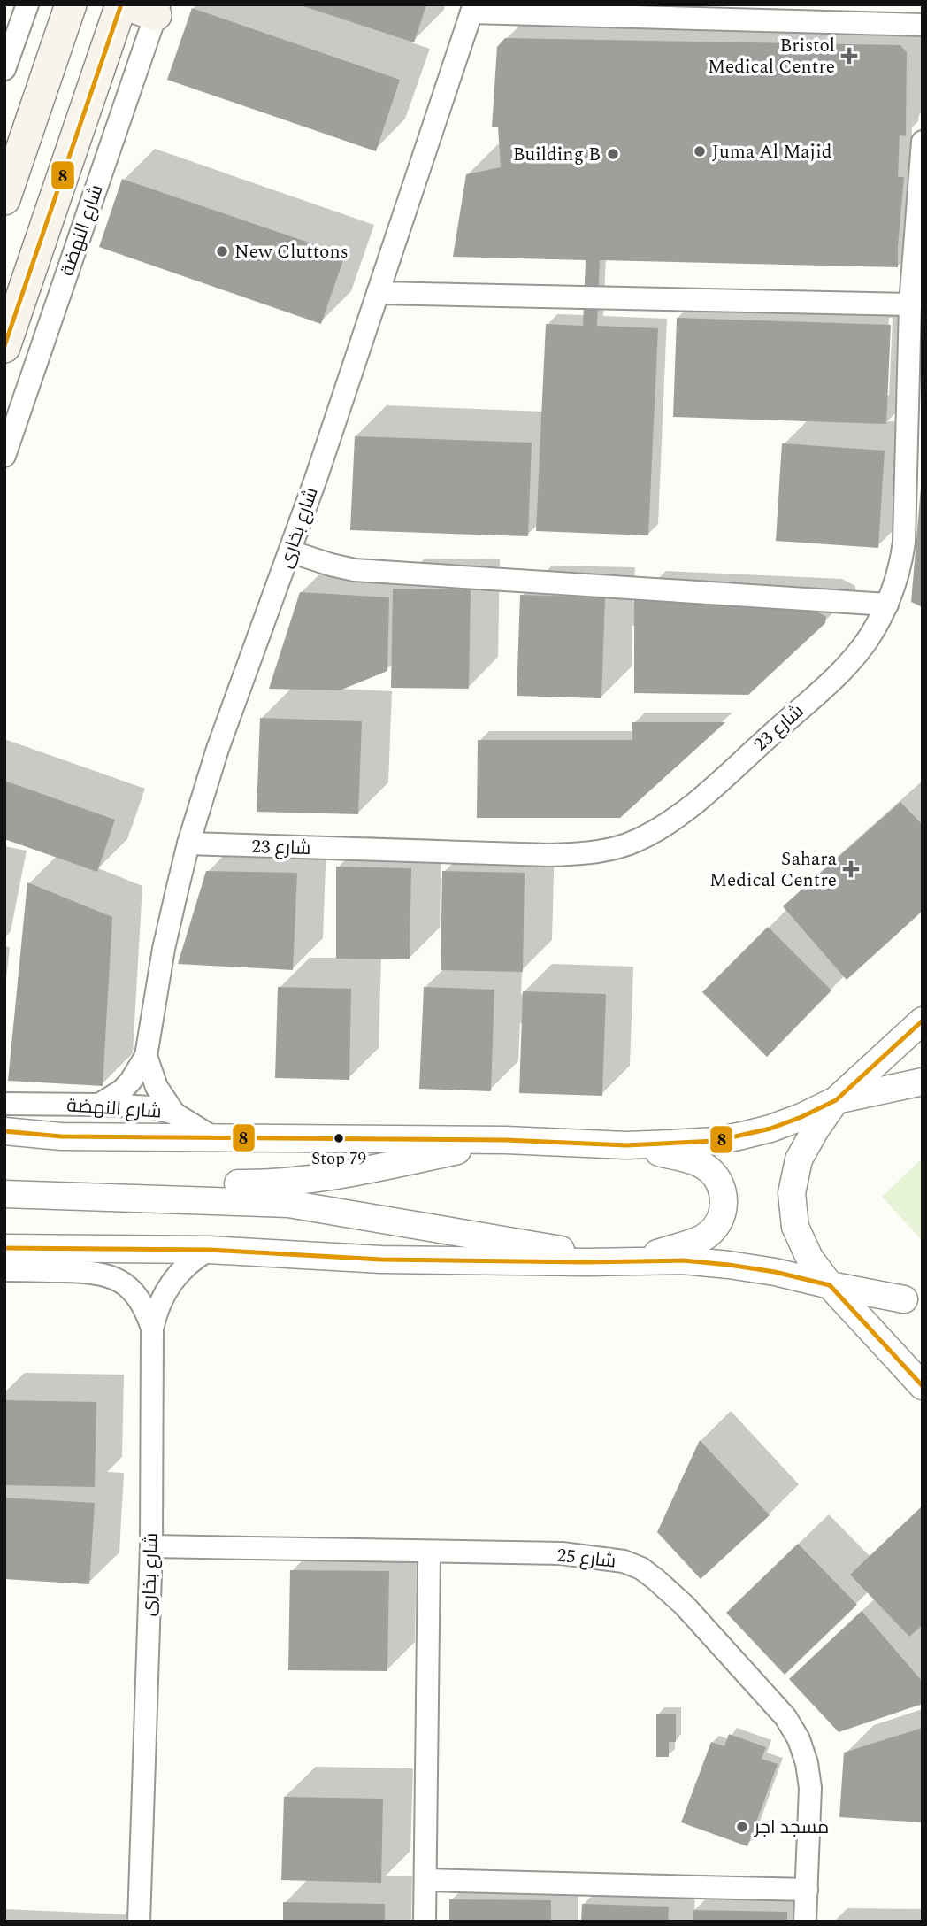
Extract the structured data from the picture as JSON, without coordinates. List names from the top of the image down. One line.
{"streets":{"main road":["شارع النهضة"],"street":["شارع بخارى","شارع 23","شارع 25"]},"crossings":[["شارع النهضة","شارع بخارى"],["شارع بخارى","شارع 23"],["شارع بخارى","شارع 25"]],"places":{"health":["Bristol Medical Centre","Sahara Medical Centre"],"other":["Juma Al Majid","Building B","New Cluttons","Stop 79","مسجد اجر"]},"lines":["transit line 8"]}
